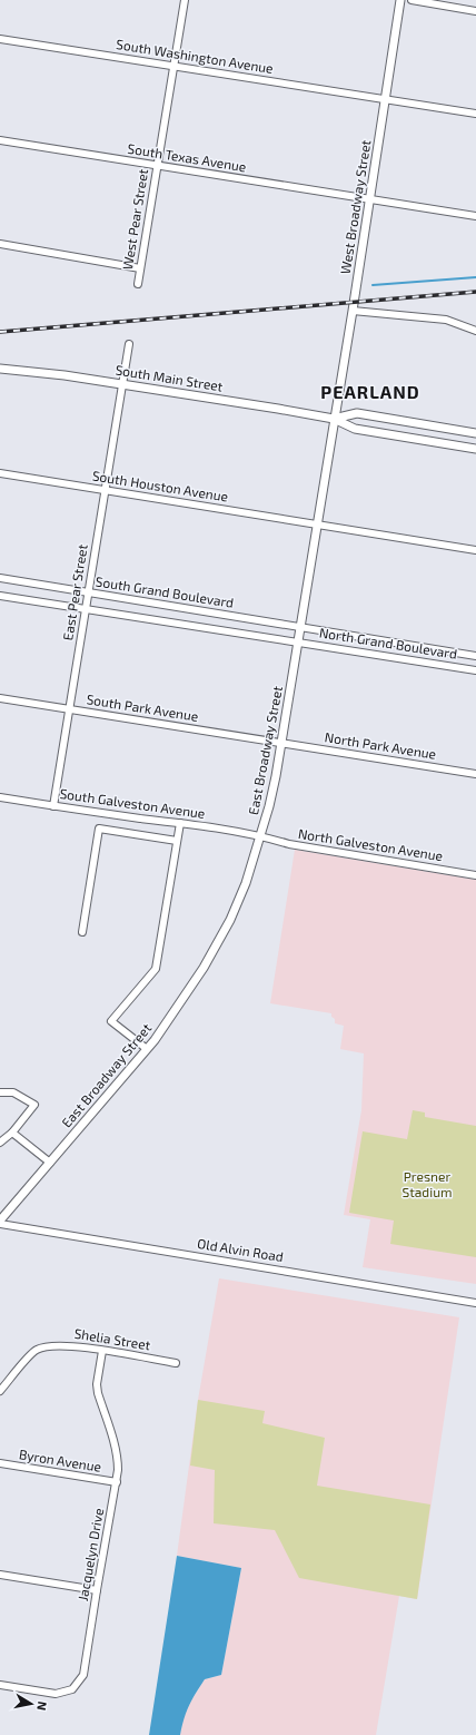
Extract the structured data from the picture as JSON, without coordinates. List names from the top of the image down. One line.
{"streets":{"main road":["West Broadway Street","South Main Street","East Broadway Street"],"street":["South Washington Avenue","South Texas Avenue","West Pear Street","South Houston Avenue","East Pear Street","South Grand Boulevard","North Grand Boulevard","South Park Avenue","North Park Avenue","South Galveston Avenue","North Galveston Avenue","Old Alvin Road","Shelia Street","Byron Avenue","Jacquelyn Drive"]},"crossings":[["South Washington Avenue","West Broadway Street"],["South Washington Avenue","West Pear Street"],["South Texas Avenue","West Broadway Street"],["South Texas Avenue","West Pear Street"],["West Broadway Street","South Main Street"],["West Broadway Street","East Broadway Street"],["South Main Street","East Pear Street"],["South Main Street","East Broadway Street"],["South Houston Avenue","East Pear Street"],["South Houston Avenue","East Broadway Street"],["East Pear Street","South Grand Boulevard"],["East Pear Street","South Park Avenue"],["East Pear Street","South Galveston Avenue"],["South Grand Boulevard","North Grand Boulevard"],["South Grand Boulevard","East Broadway Street"],["North Grand Boulevard","East Broadway Street"],["South Park Avenue","North Park Avenue"],["South Park Avenue","East Broadway Street"],["North Park Avenue","East Broadway Street"],["East Broadway Street","South Galveston Avenue"],["East Broadway Street","North Galveston Avenue"],["East Broadway Street","Old Alvin Road"],["South Galveston Avenue","North Galveston Avenue"],["Shelia Street","Jacquelyn Drive"],["Byron Avenue","Jacquelyn Drive"]],"districts":["PEARLAND"],"parks":["Presner Stadium"],"north":"right"}
